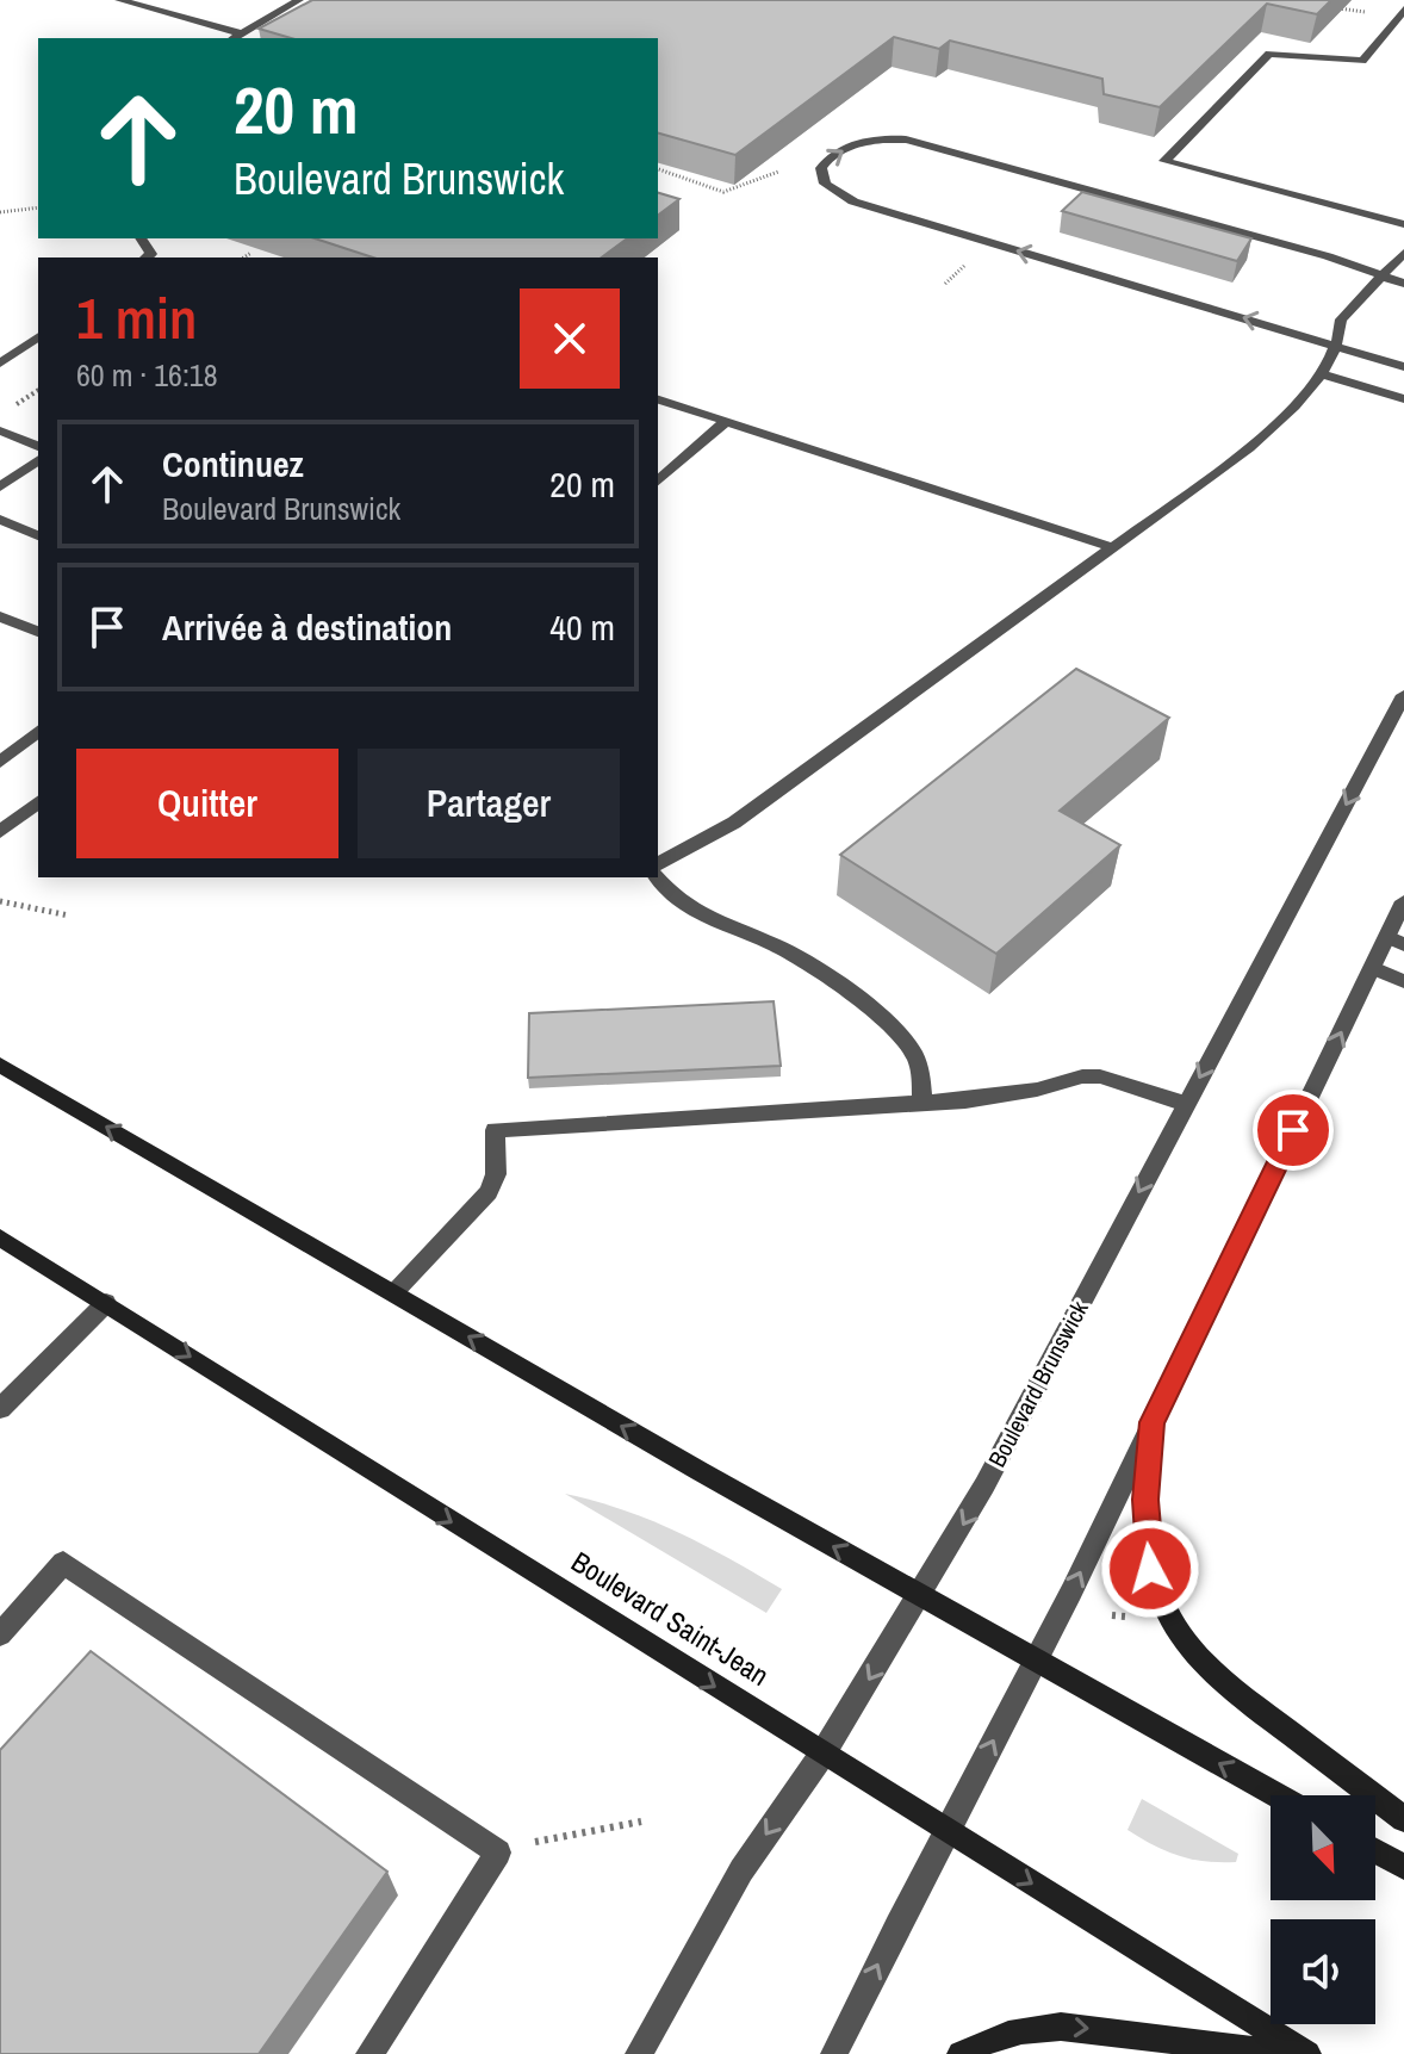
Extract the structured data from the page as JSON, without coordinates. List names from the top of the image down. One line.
{"streets":{"main road":["Boulevard Saint-Jean"],"street":["Boulevard Brunswick"]},"crossings":[["Boulevard Brunswick","Boulevard Saint-Jean"]],"north":"bottom right","page":{"turn":["20 m","Boulevard Brunswick"],"heading":["1 min","60 m · 16:18"],"list":[{"name":"Continuez","note":"Boulevard Brunswick","value":"20 m"},{"name":"Arrivée à destination","value":"40 m"}],"buttons":["Quitter","Partager"]}}
